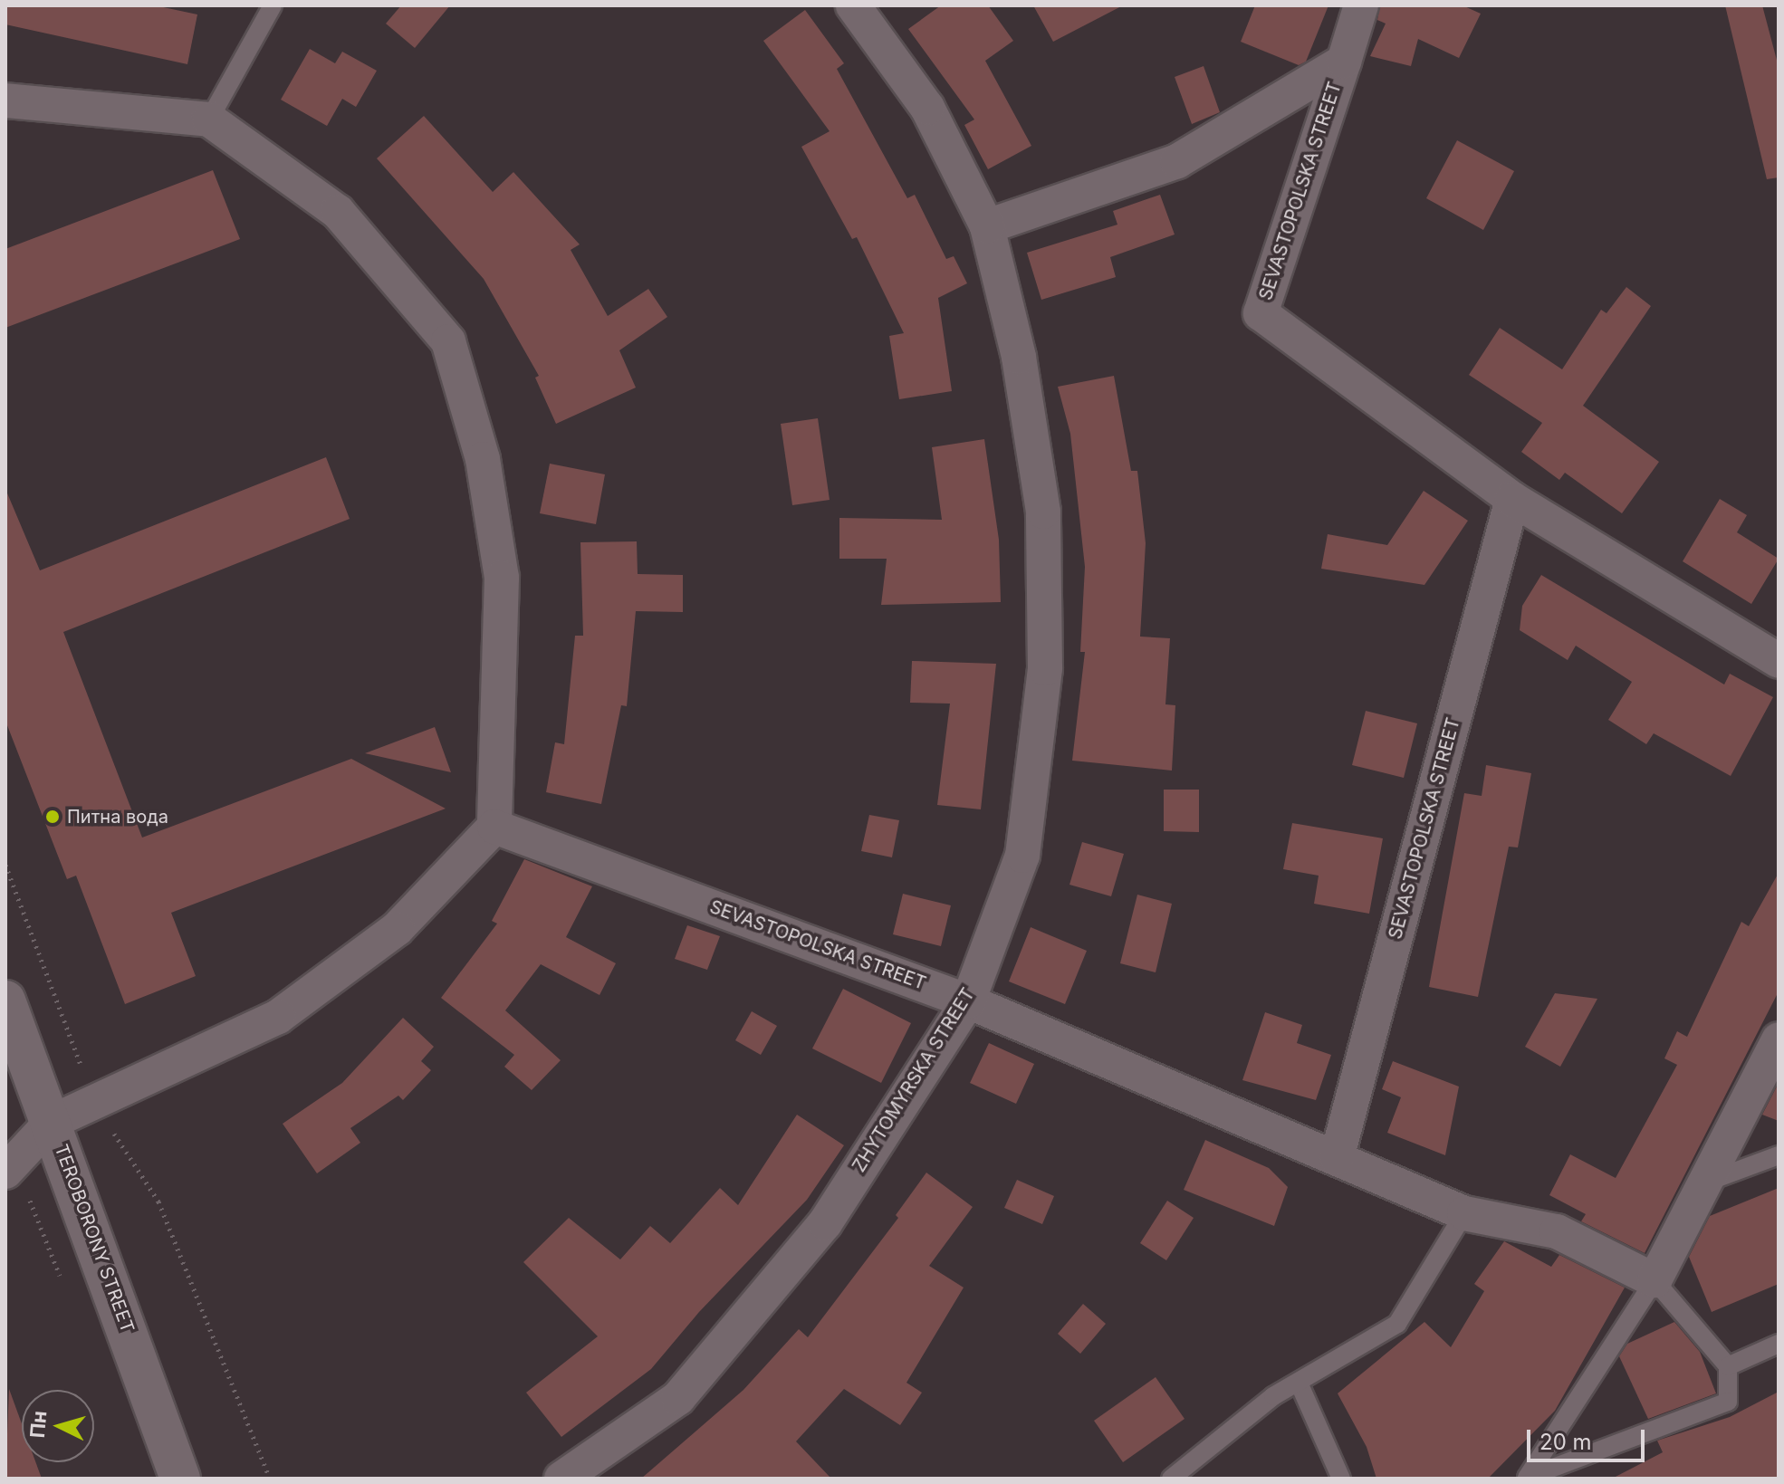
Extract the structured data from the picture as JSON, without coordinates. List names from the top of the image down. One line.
{"streets":{"main road":["TEROBORONY STREET"],"street":["SEVASTOPOLSKA STREET","ZHYTOMYRSKA STREET"]},"crossings":[["SEVASTOPOLSKA STREET","ZHYTOMYRSKA STREET"]],"places":["Питна вода"],"scale_bar":"20 m","north":"left"}
